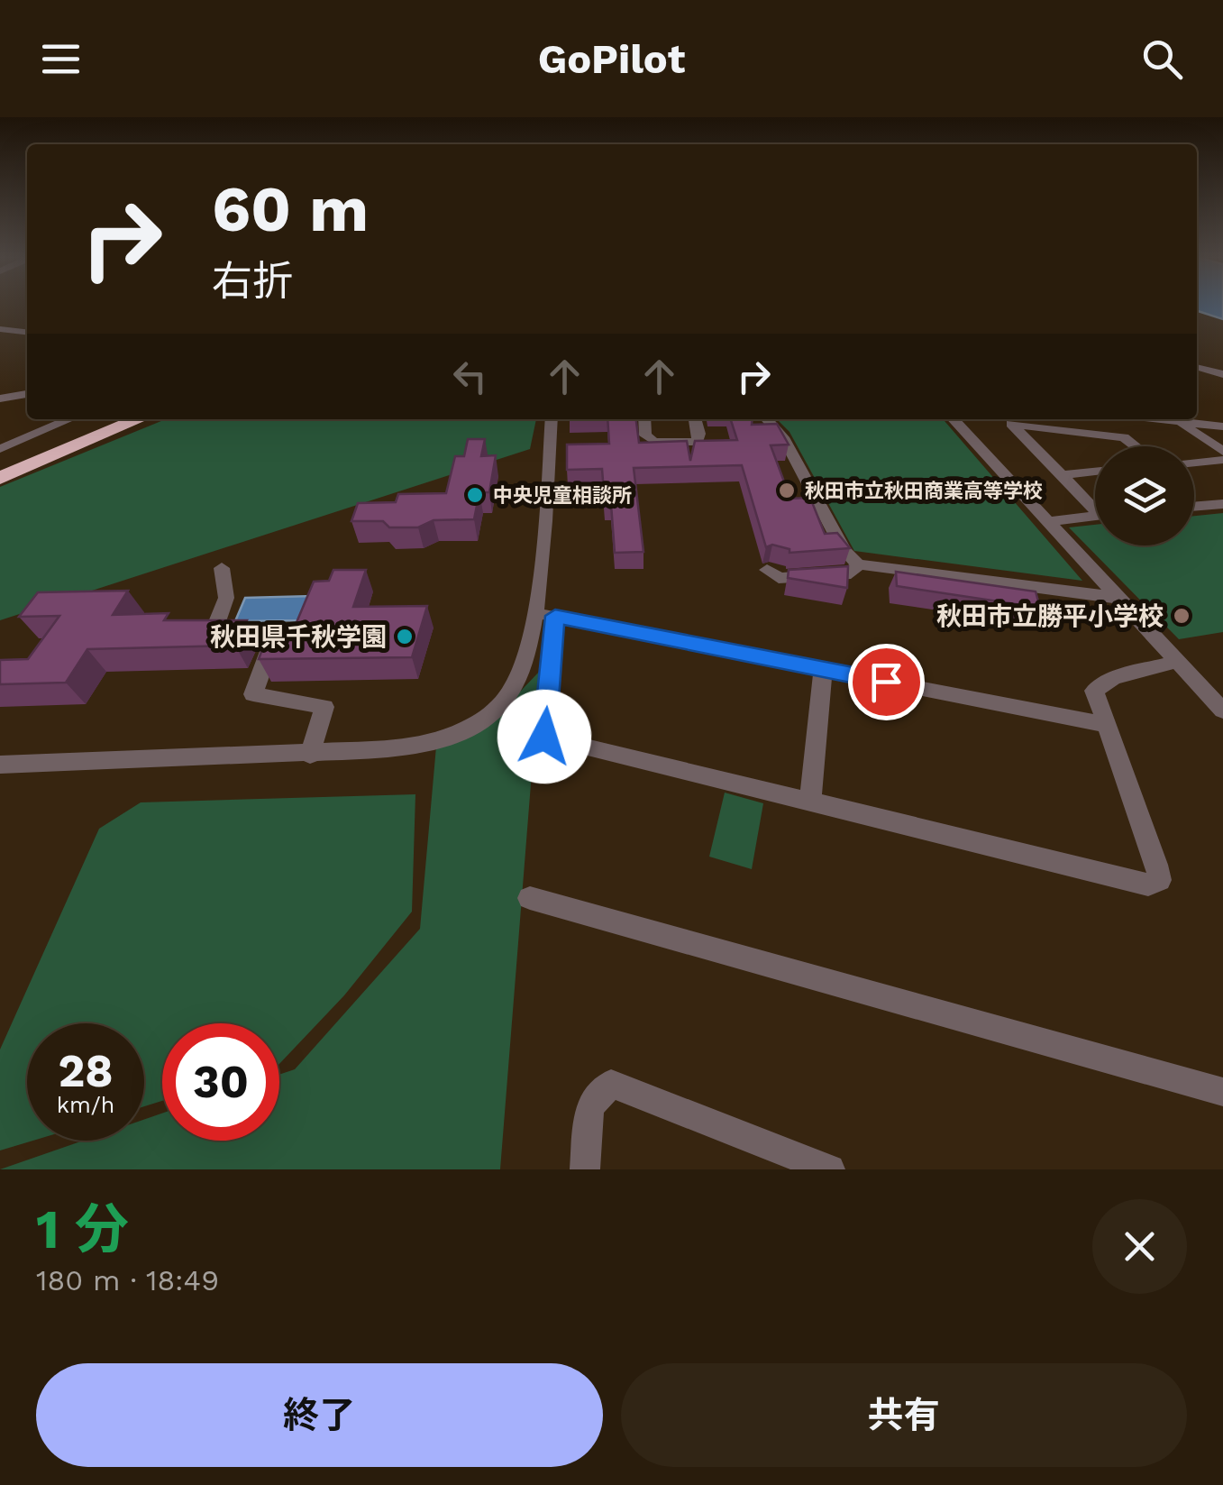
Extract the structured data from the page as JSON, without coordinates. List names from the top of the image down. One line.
{"places":["秋田市立秋田商業高等学校","中央児童相談所","秋田市立勝平小学校","秋田県千秋学園"],"page":{"header":"GoPilot","turn":["60 m","右折"],"speed":"28 km/h","limit":"30","heading":["1 分","180 m · 18:49"],"buttons":["終了","共有"]}}
